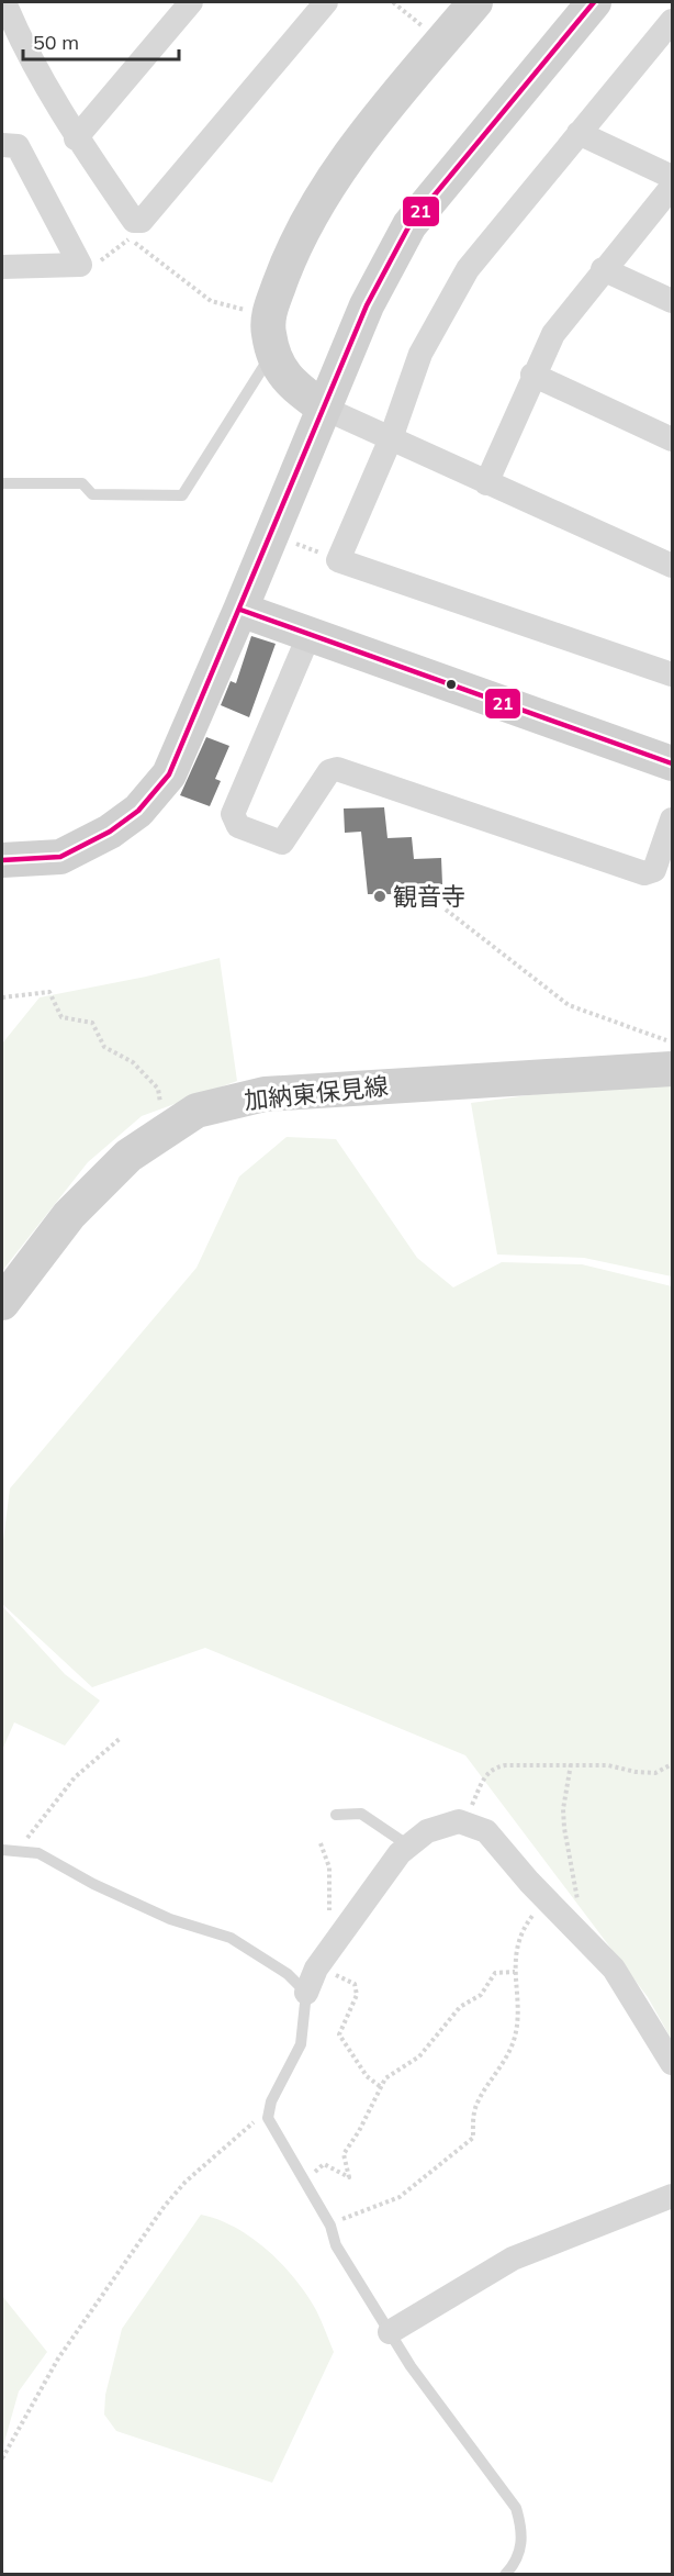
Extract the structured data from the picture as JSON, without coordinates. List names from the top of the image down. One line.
{"streets":{"street":["加納東保見線"]},"places":["観音寺"],"lines":["transit line 21"],"scale_bar":"50 m"}
